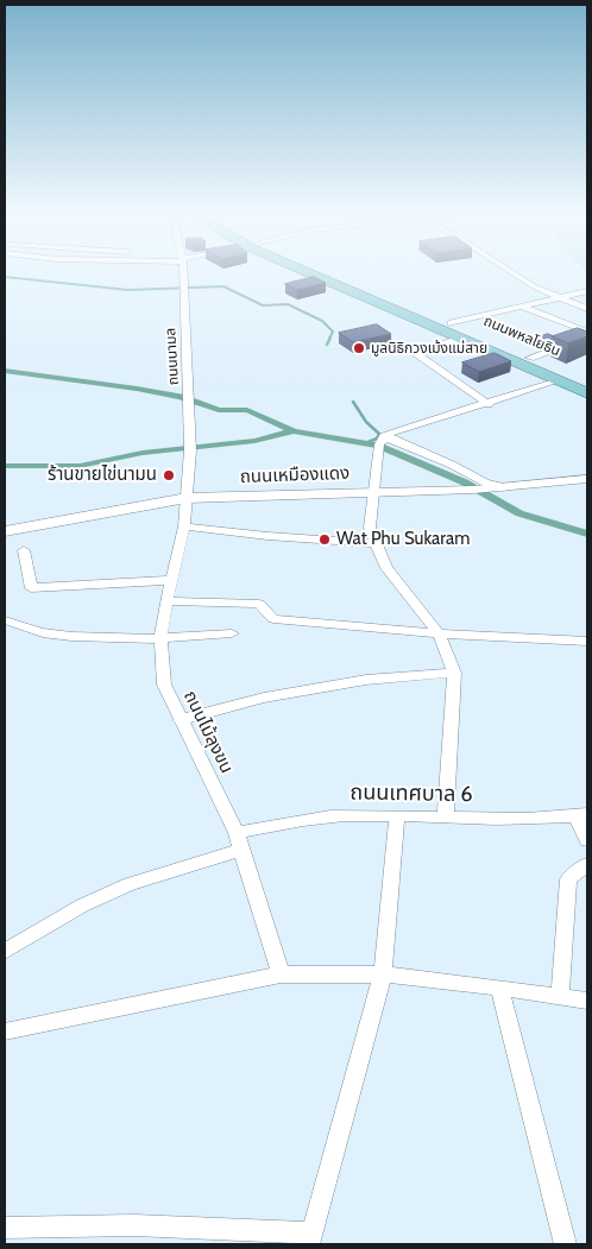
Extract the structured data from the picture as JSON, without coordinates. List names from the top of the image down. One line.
{"streets":{"main road":["ถนนพหลโยธิน"],"street":["ถนนนามล","ถนนเหมืองแดง","ถนนไม้ลุงขน","ถนนเทศบาล 6"]},"crossings":[["ถนนนามล","ถนนเหมืองแดง"],["ถนนนามล","ถนนไม้ลุงขน"],["ถนนเหมืองแดง","ถนนไม้ลุงขน"],["ถนนไม้ลุงขน","ถนนเทศบาล 6"]],"places":["มูลนิธิกวงเม้งแม่สาย","ร้านขายไข่นามน","Wat Phu Sukaram"]}
